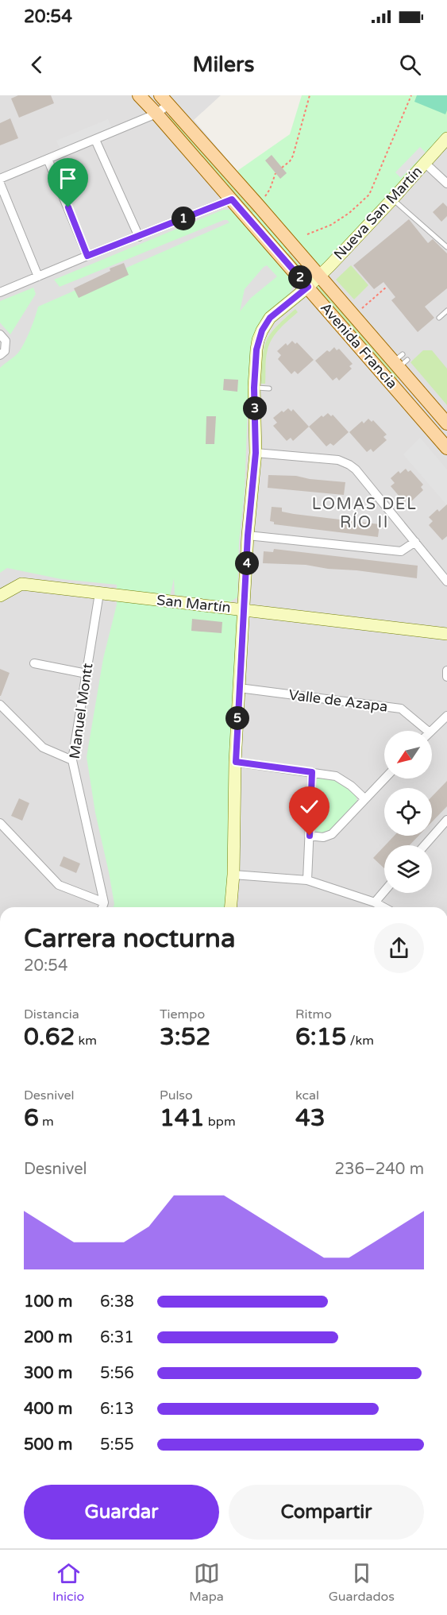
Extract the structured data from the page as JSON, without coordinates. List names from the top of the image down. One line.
{"streets":{"main road":["Avenida Francia"],"street":["Nueva San Martín","San Martín","Valle de Azapa","Manuel Montt"]},"crossings":[["Nueva San Martín","Avenida Francia"],["Nueva San Martín","San Martín"],["Nueva San Martín","Valle de Azapa"],["San Martín","Manuel Montt"]],"districts":["LOMAS DEL RÍO II"],"north":"bottom left","page":{"status":"20:54","header":"Milers","pins":["1","2","3","4","5"],"heading":["Carrera nocturna","20:54"],"stats":[["Distancia","0.62 km"],["Tiempo","3:52"],["Ritmo","6:15 /km"],["Desnivel","6 m"],["Pulso","141 bpm"],["kcal","43"]],"chart":["Desnivel","236–240 m"],"list":[{"name":"100 m","note":"6:38"},{"name":"200 m","note":"6:31"},{"name":"300 m","note":"5:56"},{"name":"400 m","note":"6:13"},{"name":"500 m","note":"5:55"}],"buttons":["Guardar","Compartir"],"tabs":["Inicio","Mapa","Guardados"]}}
